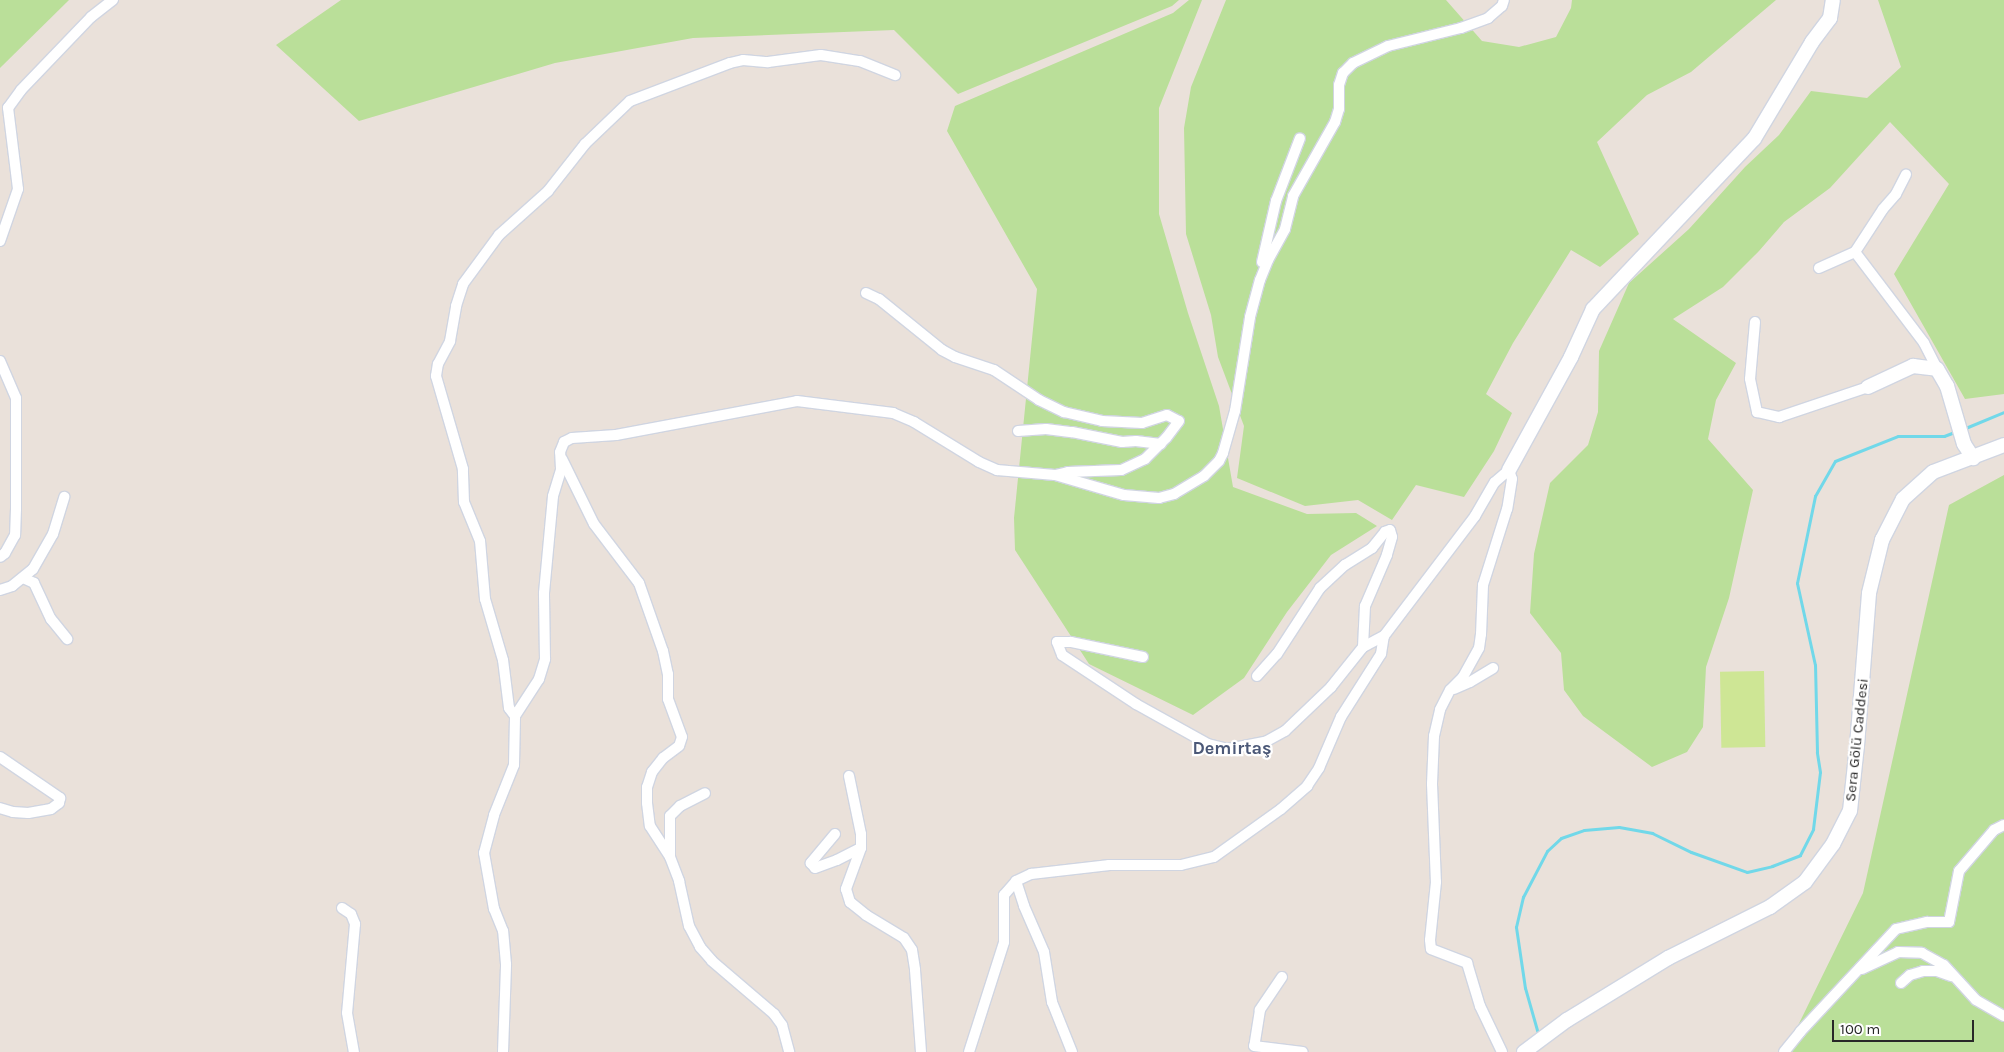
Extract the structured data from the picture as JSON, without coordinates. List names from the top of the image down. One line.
{"streets":{"main road":["Sera Gölü Caddesi"]},"districts":["Demirtaş"],"scale_bar":"100 m"}
